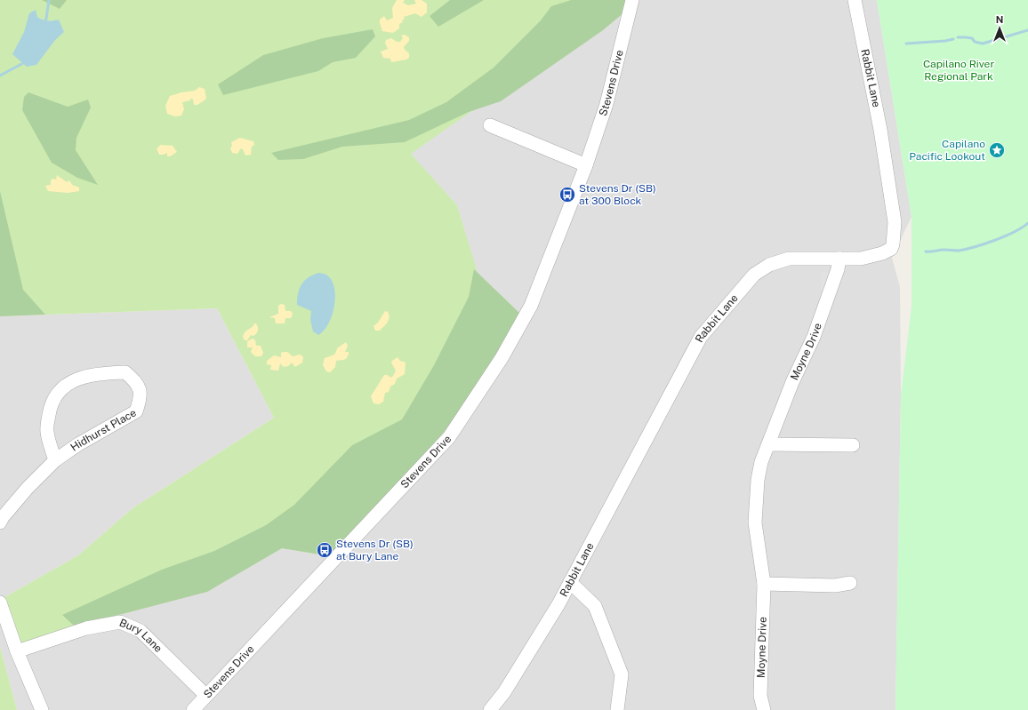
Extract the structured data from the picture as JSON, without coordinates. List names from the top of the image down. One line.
{"streets":{"street":["Rabbit Lane","Stevens Drive","Moyne Drive","Hidhurst Place","Bury Lane"]},"crossings":[["Rabbit Lane","Moyne Drive"],["Stevens Drive","Bury Lane"]],"parks":["Capilano River Regional Park"],"places":{"place":["Capilano Pacific Lookout"],"bus stop":["Stevens Dr (SB) at 300 Block","Stevens Dr (SB) at Bury Lane"]},"north":"top"}
